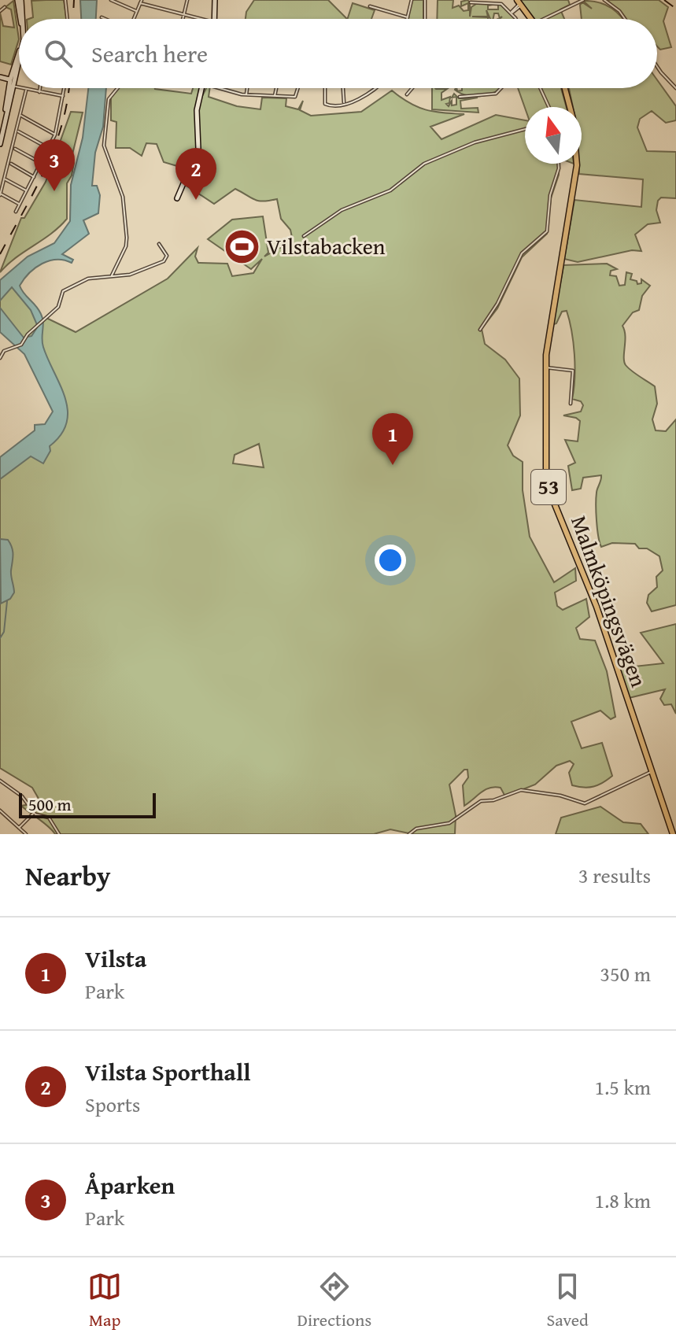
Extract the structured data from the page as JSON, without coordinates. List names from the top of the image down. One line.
{"streets":{"main road":["53","Malmköpingsvägen"]},"places":{"sports":["Vilstabacken"]},"scale_bar":"500 m","north":"top","page":{"search":"Search here","pins":["3","2","1"],"scale":"500 m","heading":["Nearby","3 results"],"list":[{"mark":"1","name":"Vilsta","note":"Park","value":"350 m"},{"mark":"2","name":"Vilsta Sporthall","note":"Sports","value":"1.5 km"},{"mark":"3","name":"Åparken","note":"Park","value":"1.8 km"}],"nav":["Map","Directions","Saved"]}}
